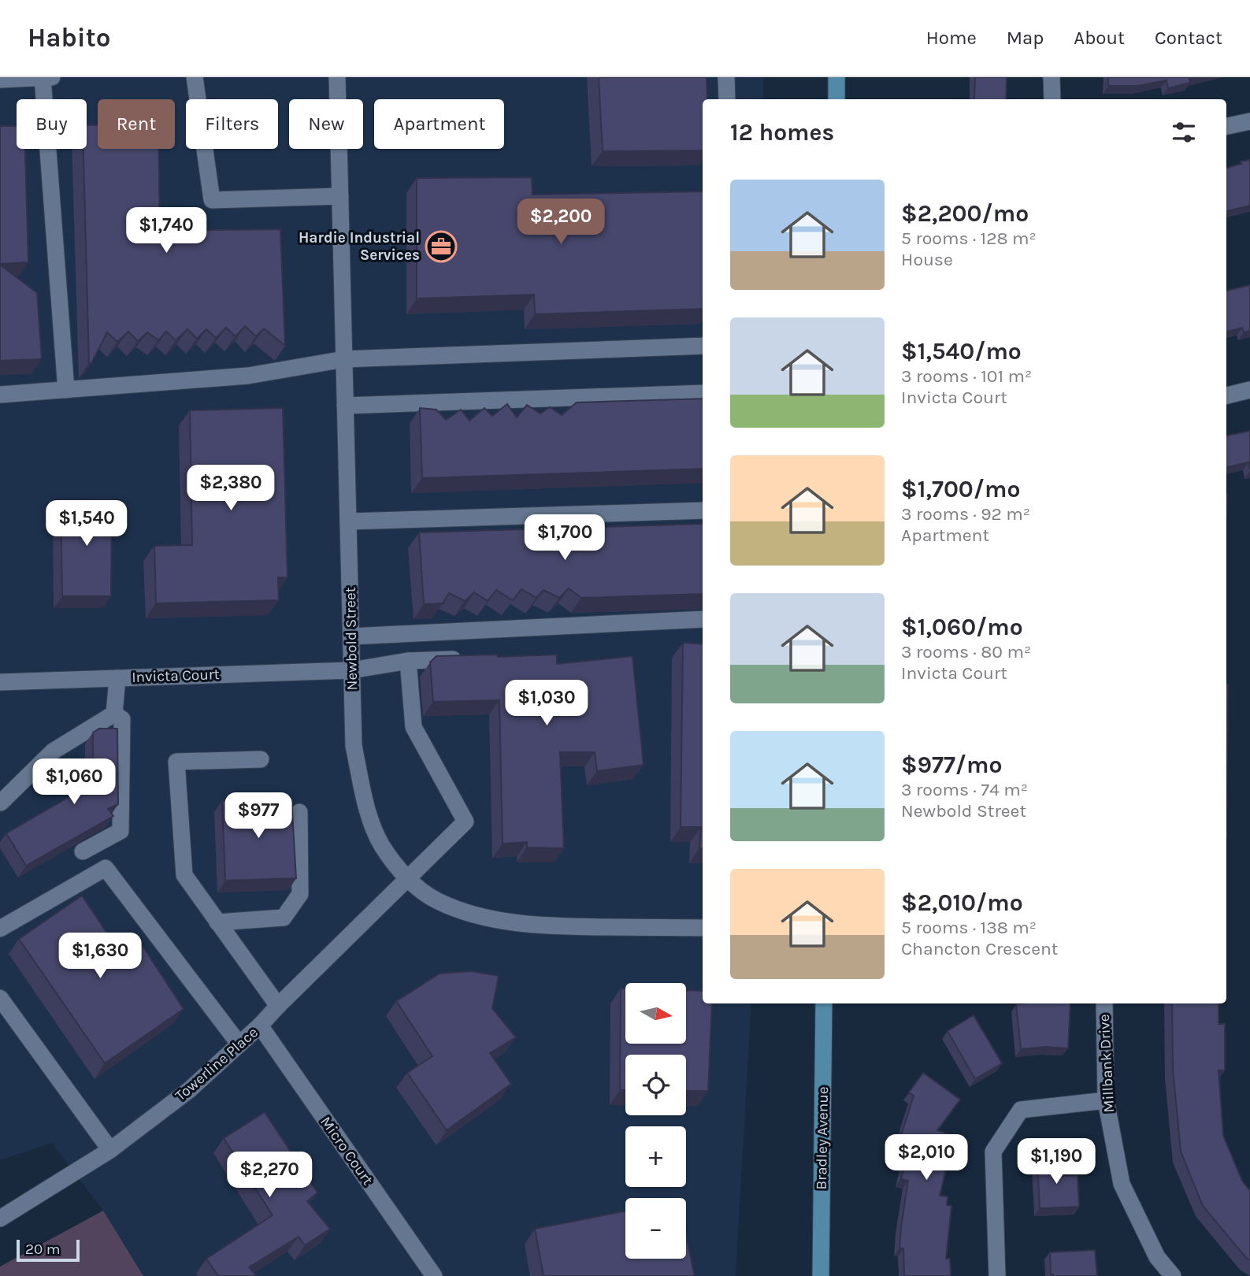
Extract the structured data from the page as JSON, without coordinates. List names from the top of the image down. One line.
{"streets":{"main road":["Bradley Avenue"],"street":["Newbold Street","Invicta Court","Millbank Drive","Towerline Place","Micro Court"]},"crossings":[["Newbold Street","Invicta Court"],["Newbold Street","Towerline Place"],["Invicta Court","Towerline Place"],["Towerline Place","Micro Court"]],"places":{"office":["Hardie Industrial Services"]},"scale_bar":"20 m","north":"right","page":{"header":"Habito","nav":["Home","Map","About","Contact"],"chip":["Buy","Rent","Filters","New","Apartment"],"heading":"12 homes","list":[{"name":"$2,200/mo","note":"5 rooms · 128 m² · House"},{"name":"$1,540/mo","note":"3 rooms · 101 m² · Invicta Court"},{"name":"$1,700/mo","note":"3 rooms · 92 m² · Apartment"},{"name":"$1,060/mo","note":"3 rooms · 80 m² · Invicta Court"},{"name":"$977/mo","note":"3 rooms · 74 m² · Newbold Street"},{"name":"$2,010/mo","note":"5 rooms · 138 m² · Chancton Crescent"}],"price":["$2,200","$1,740","$2,380","$1,540","$1,700","$1,030","$1,060","$977","$1,630","$2,010","$1,190","$2,270"],"map_buttons":["+","−"],"scale":"20 m"}}
